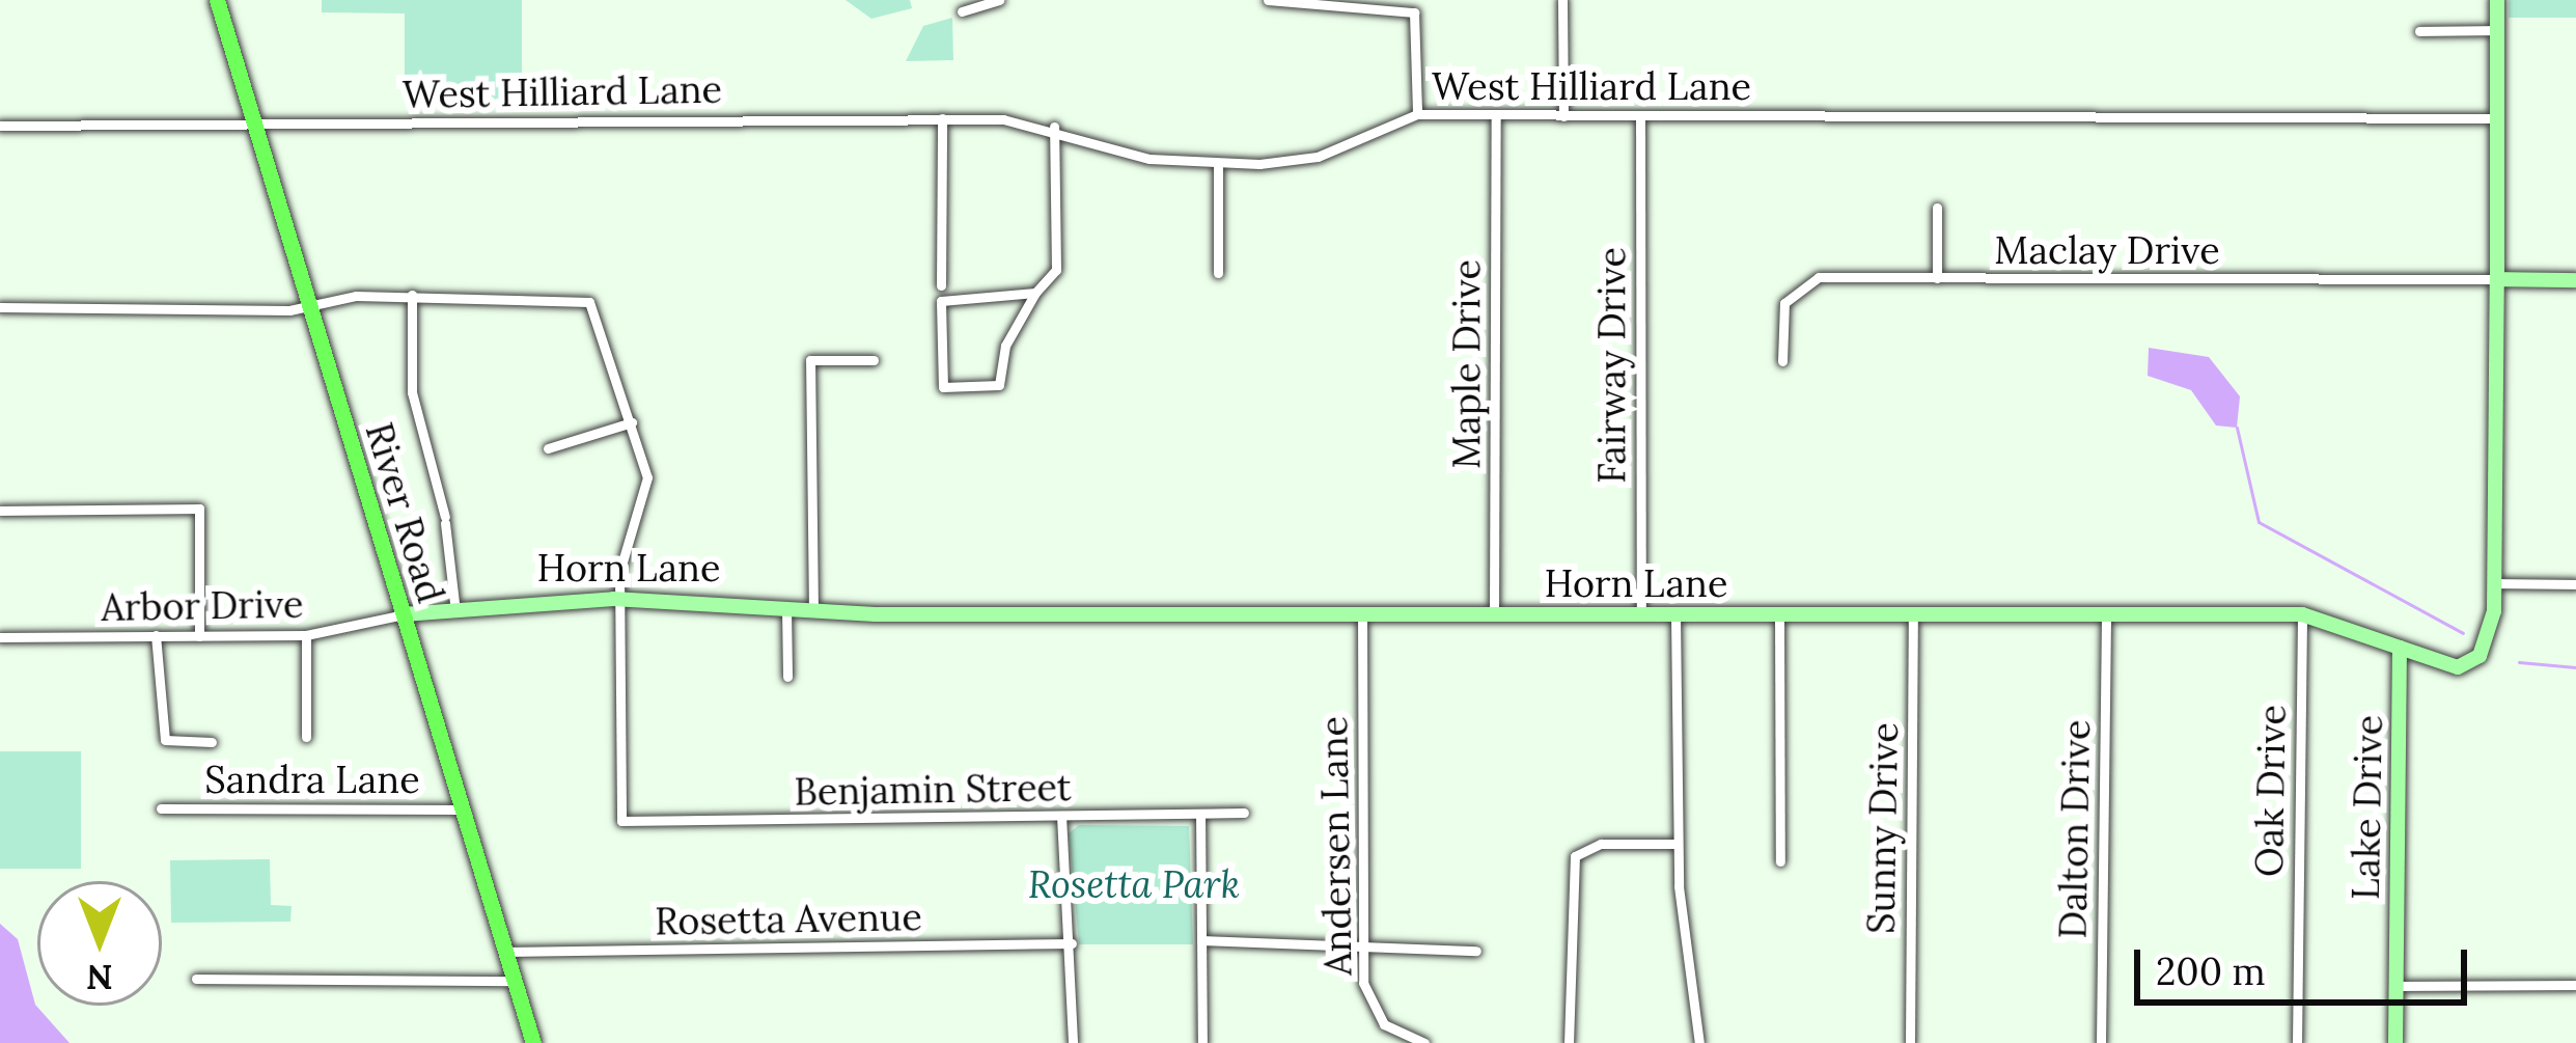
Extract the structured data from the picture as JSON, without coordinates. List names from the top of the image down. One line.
{"streets":{"main road":["River Road"],"street":["West Hilliard Lane","Maclay Drive","Maple Drive","Fairway Drive","Horn Lane","Arbor Drive","Sandra Lane","Benjamin Street","Oak Drive","Lake Drive","Sunny Drive","Dalton Drive","Andersen Lane","Rosetta Avenue"]},"crossings":[["West Hilliard Lane","Maple Drive"],["West Hilliard Lane","Fairway Drive"],["West Hilliard Lane","River Road"],["West Hilliard Lane","Horn Lane"],["Maclay Drive","Horn Lane"],["Maple Drive","Horn Lane"],["Fairway Drive","Horn Lane"],["River Road","Horn Lane"],["River Road","Arbor Drive"],["River Road","Sandra Lane"],["River Road","Rosetta Avenue"],["Horn Lane","Arbor Drive"],["Horn Lane","Benjamin Street"],["Horn Lane","Oak Drive"],["Horn Lane","Lake Drive"],["Horn Lane","Sunny Drive"],["Horn Lane","Dalton Drive"],["Horn Lane","Andersen Lane"]],"parks":["Rosetta Park"],"scale_bar":"200 m","north":"bottom"}
